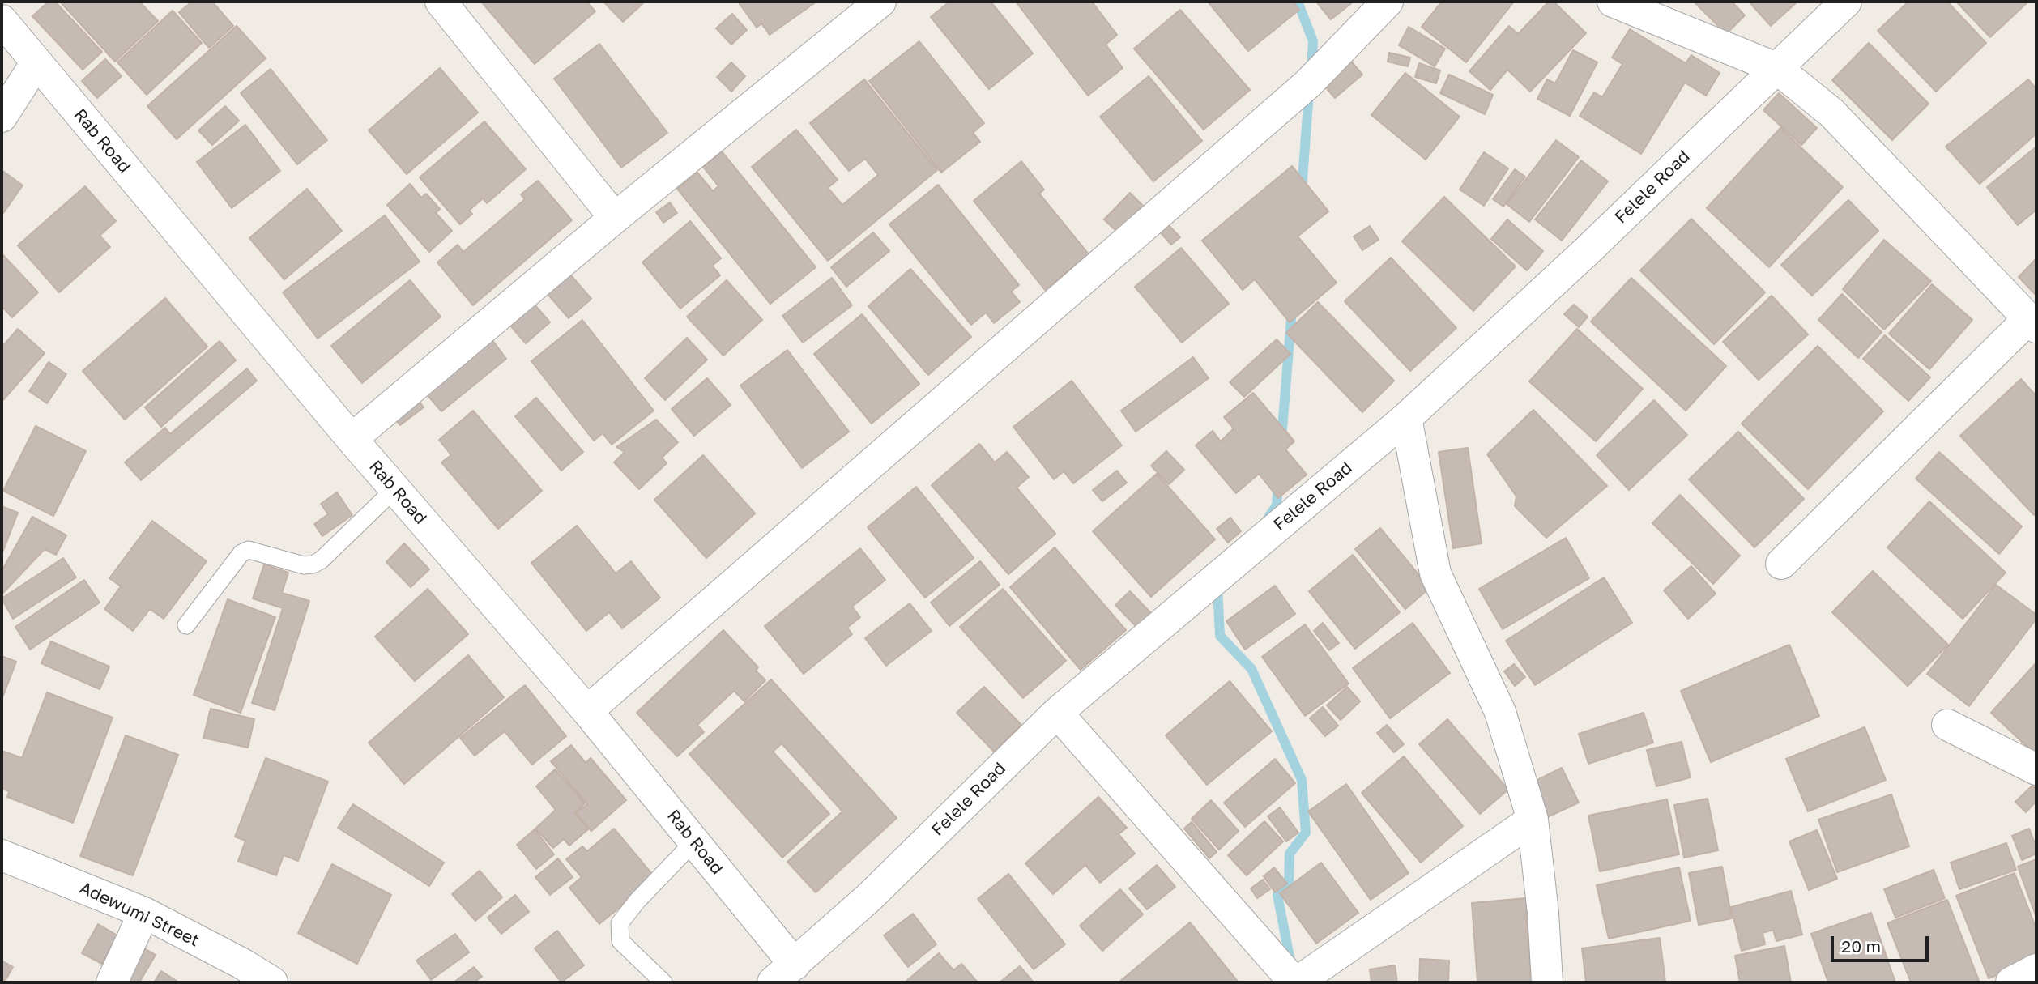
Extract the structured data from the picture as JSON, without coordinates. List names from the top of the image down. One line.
{"streets":{"street":["Rab Road","Felele Road","Adewumi Street"]},"crossings":[["Rab Road","Felele Road"]],"scale_bar":"20 m"}
